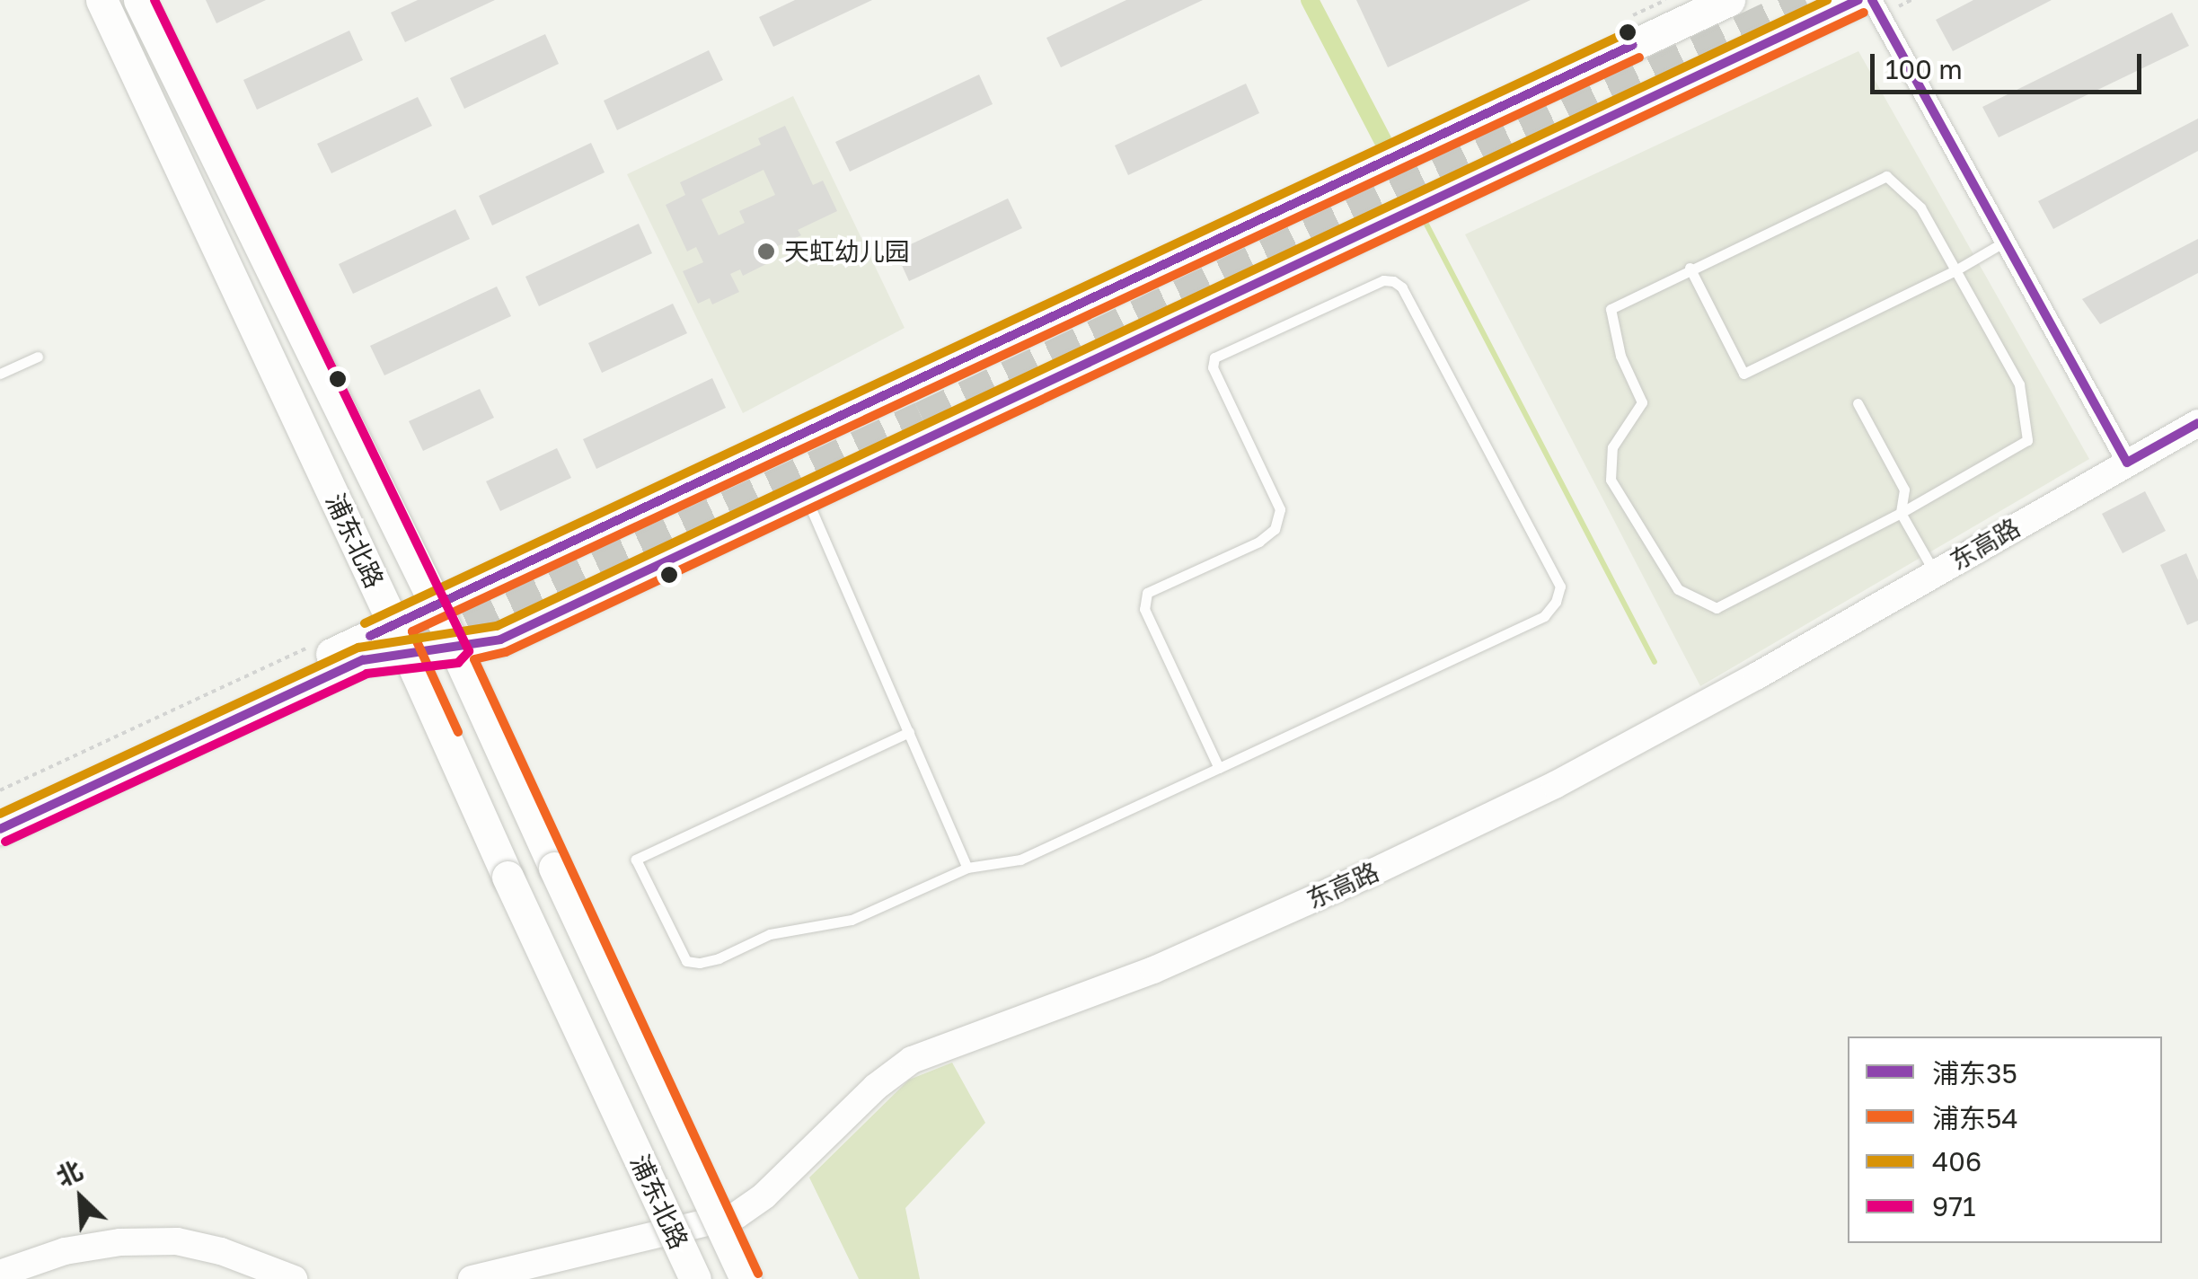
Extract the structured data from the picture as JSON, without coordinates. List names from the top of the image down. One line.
{"streets":{"main road":["浦东北路"],"street":["东高路"]},"places":["天虹幼儿园"],"lines":["transit line 浦东35","transit line 406","transit line 971","transit line 浦东54"],"legend":["浦东35","浦东54","406","971"],"scale_bar":"100 m","north":"top left"}
